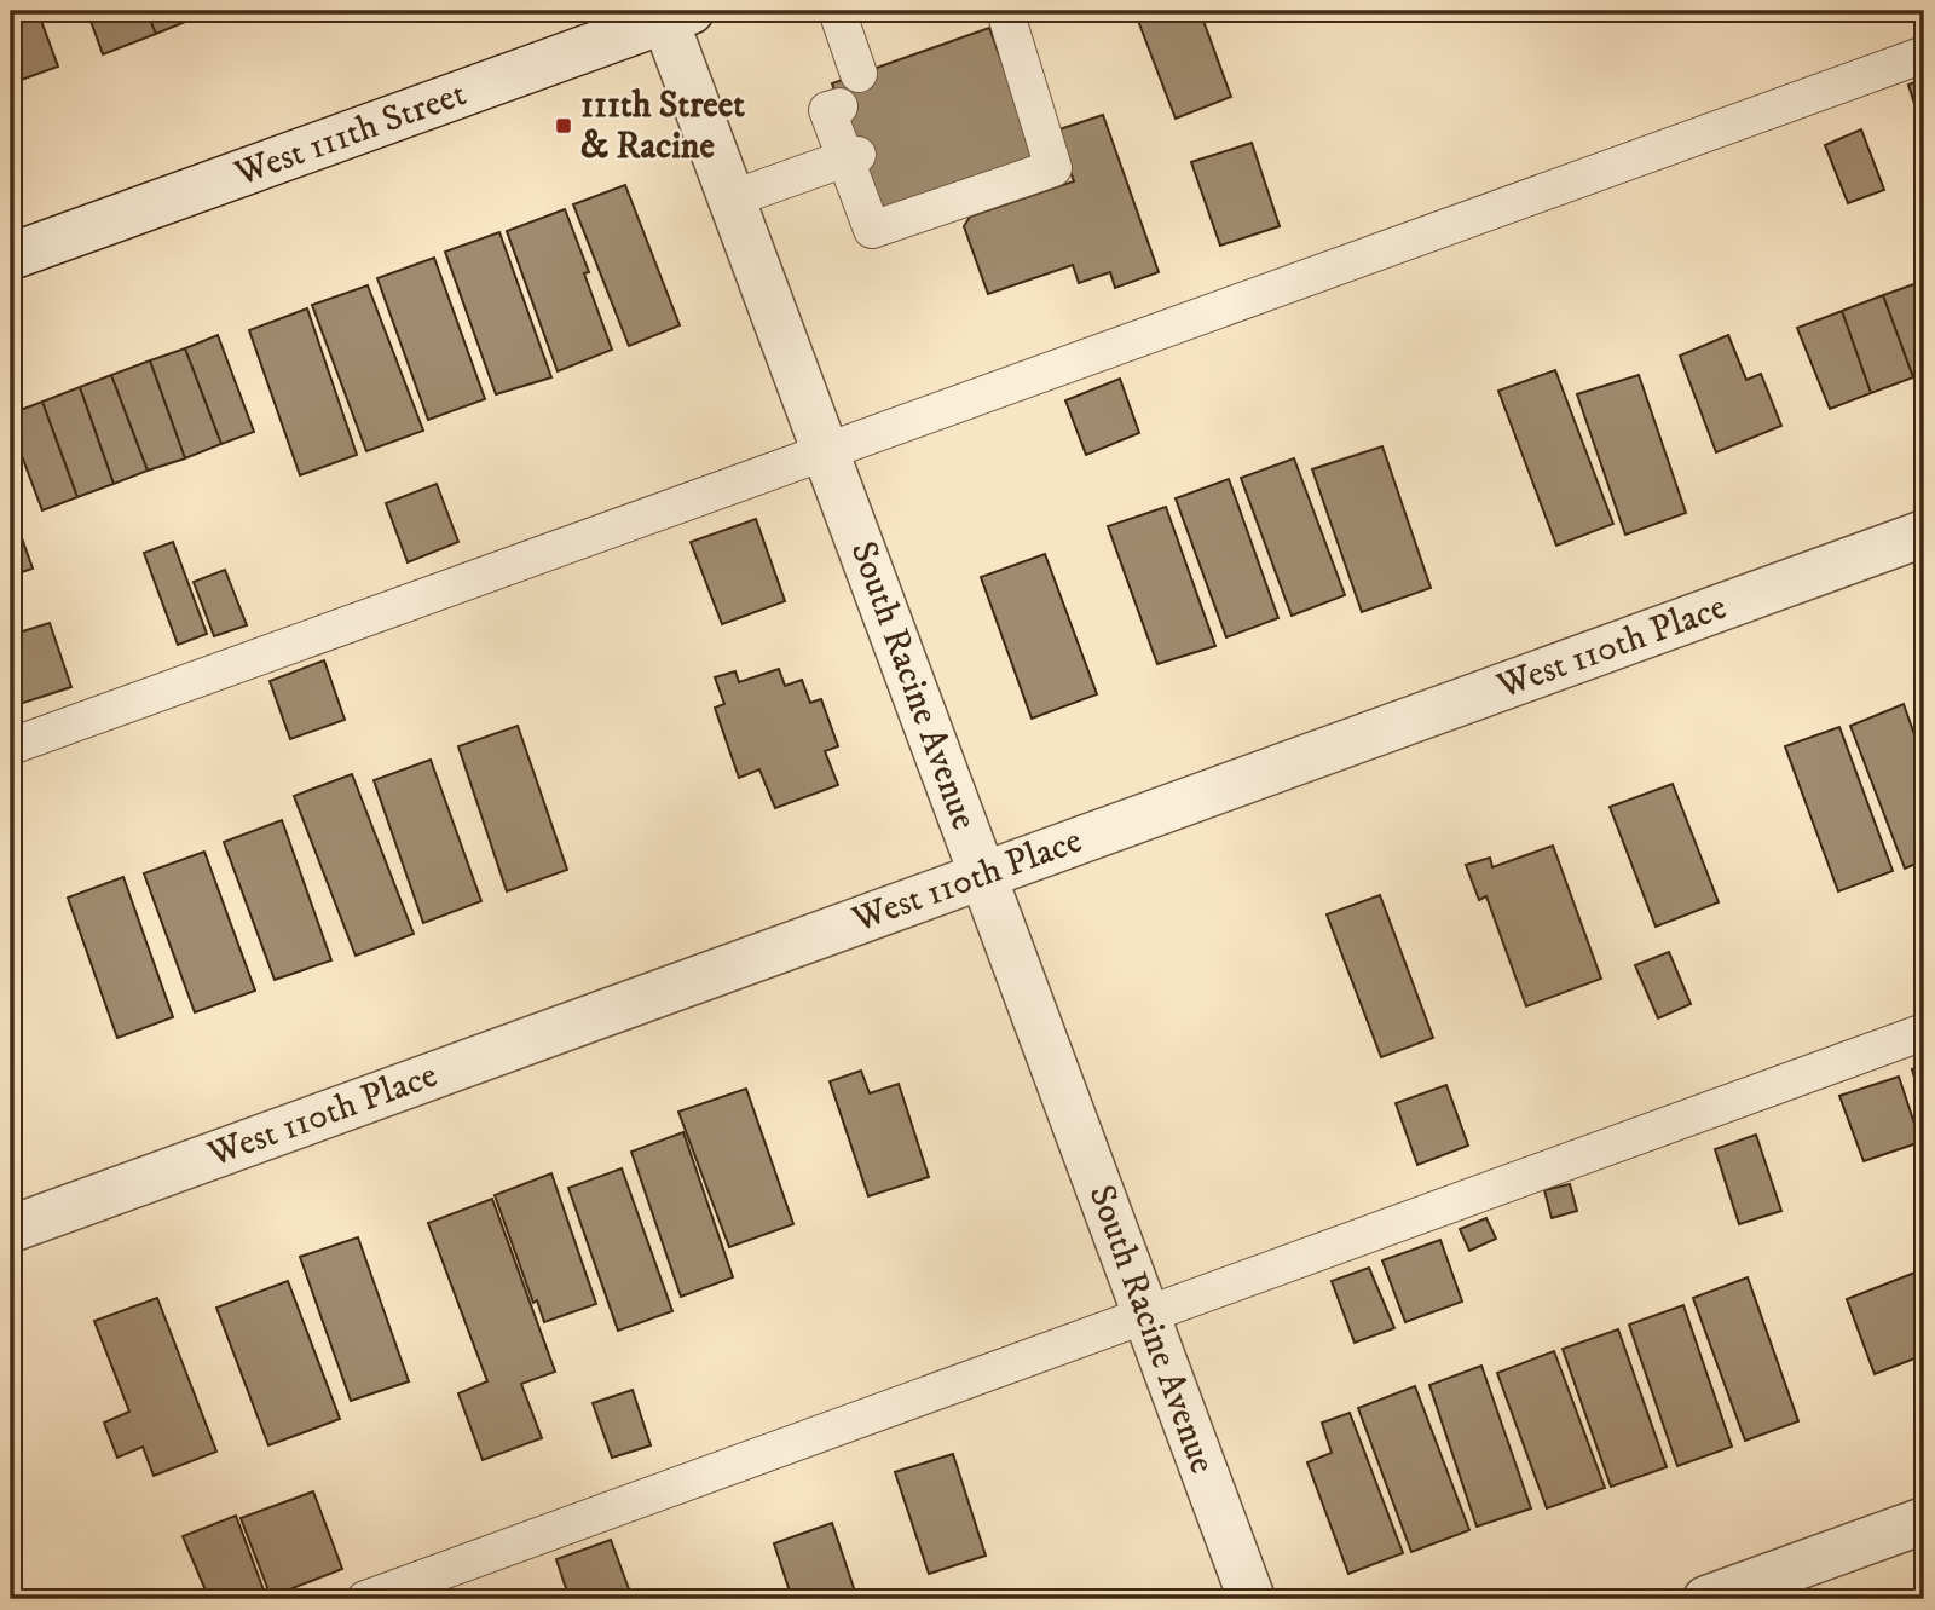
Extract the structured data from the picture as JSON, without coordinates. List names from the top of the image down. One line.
{"streets":{"street":["West 111th Street","West 110th Place","South Racine Avenue"]},"crossings":[["West 111th Street","South Racine Avenue"],["West 110th Place","South Racine Avenue"]],"places":{"transit":["111th Street & Racine"]}}
